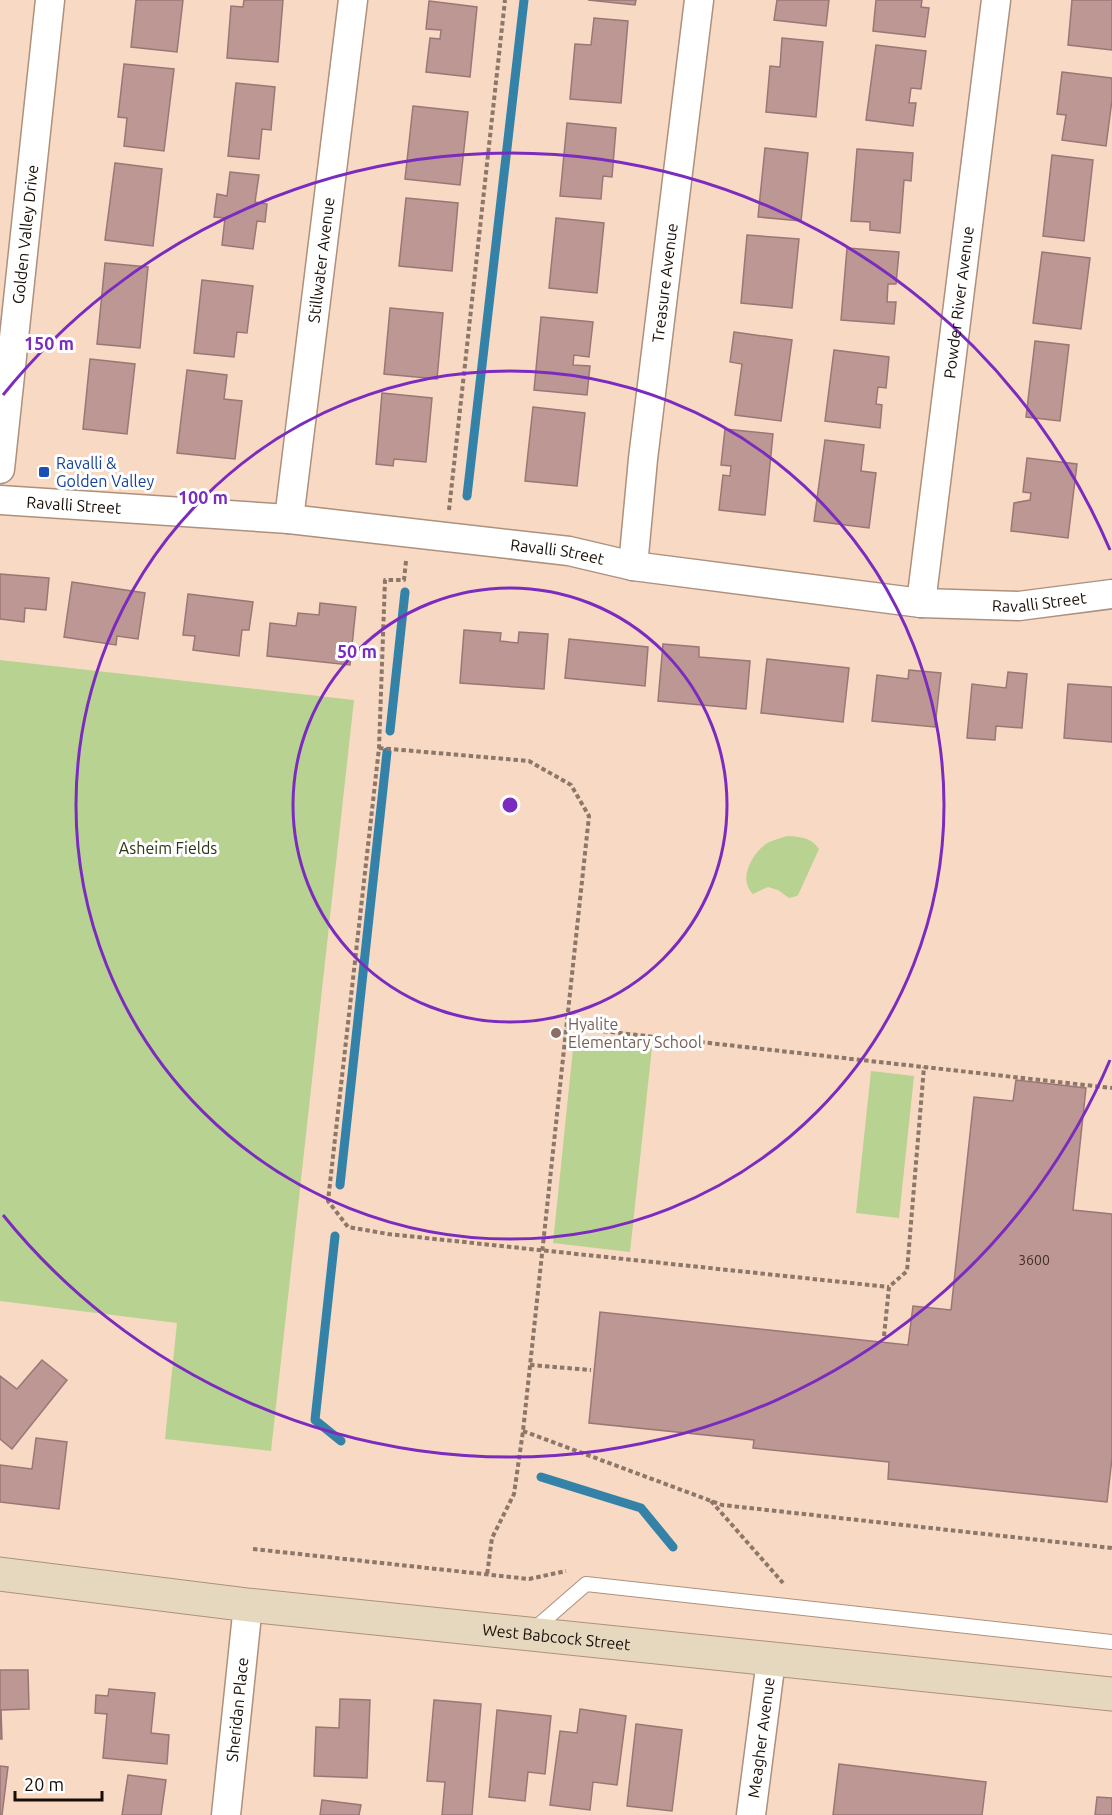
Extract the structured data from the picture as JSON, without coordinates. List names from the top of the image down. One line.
{"streets":{"street":["Golden Valley Drive","Stillwater Avenue","Treasure Avenue","Powder River Avenue","Ravalli Street","West Babcock Street","Sheridan Place","Meagher Avenue"]},"crossings":[["Stillwater Avenue","Ravalli Street"],["Treasure Avenue","Ravalli Street"],["Powder River Avenue","Ravalli Street"],["West Babcock Street","Sheridan Place"],["West Babcock Street","Meagher Avenue"]],"parks":["Asheim Fields"],"places":{"transit":["Ravalli & Golden Valley"],"other":["Hyalite Elementary School"]},"house_numbers":["3600"],"scale_bar":"20 m","rings":["150 m","100 m","50 m"]}
